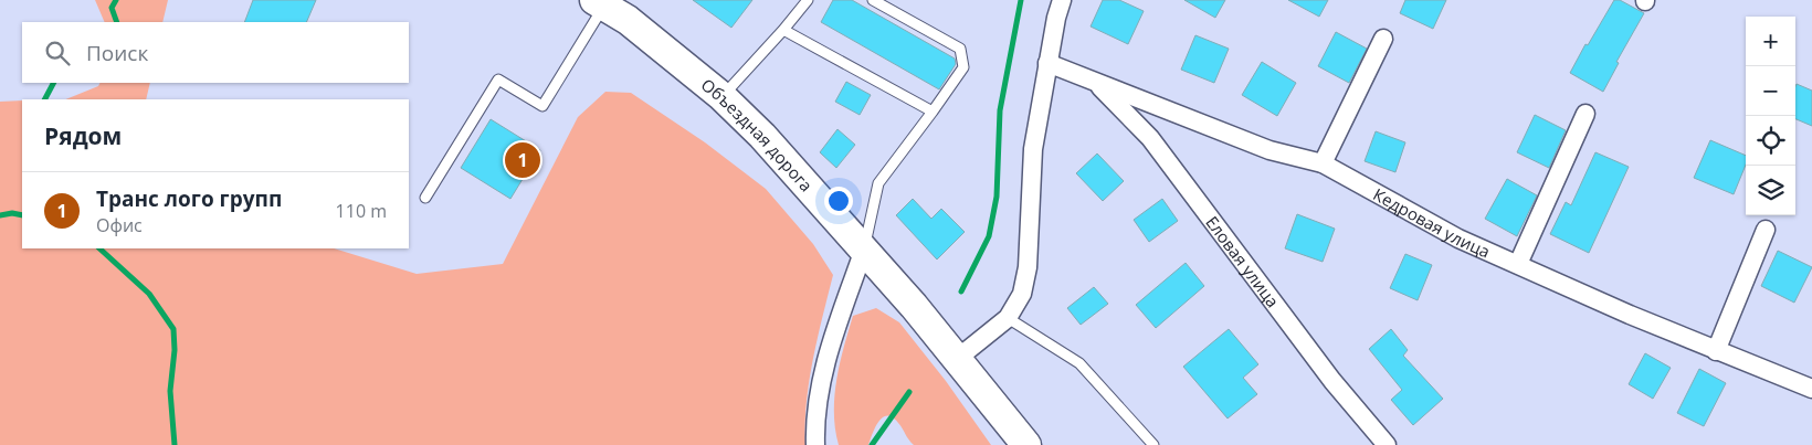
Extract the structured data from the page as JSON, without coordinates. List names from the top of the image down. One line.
{"streets":{"main road":["Объездная дорога"],"street":["Кедровая улица","Еловая улица"]},"crossings":[["Кедровая улица","Еловая улица"]],"page":{"map_buttons":["+","−"],"search":"Поиск","heading":"Рядом","pins":"1","list":[{"mark":"1","name":"Транс лого групп","note":"Офис","value":"110 m"}]}}
